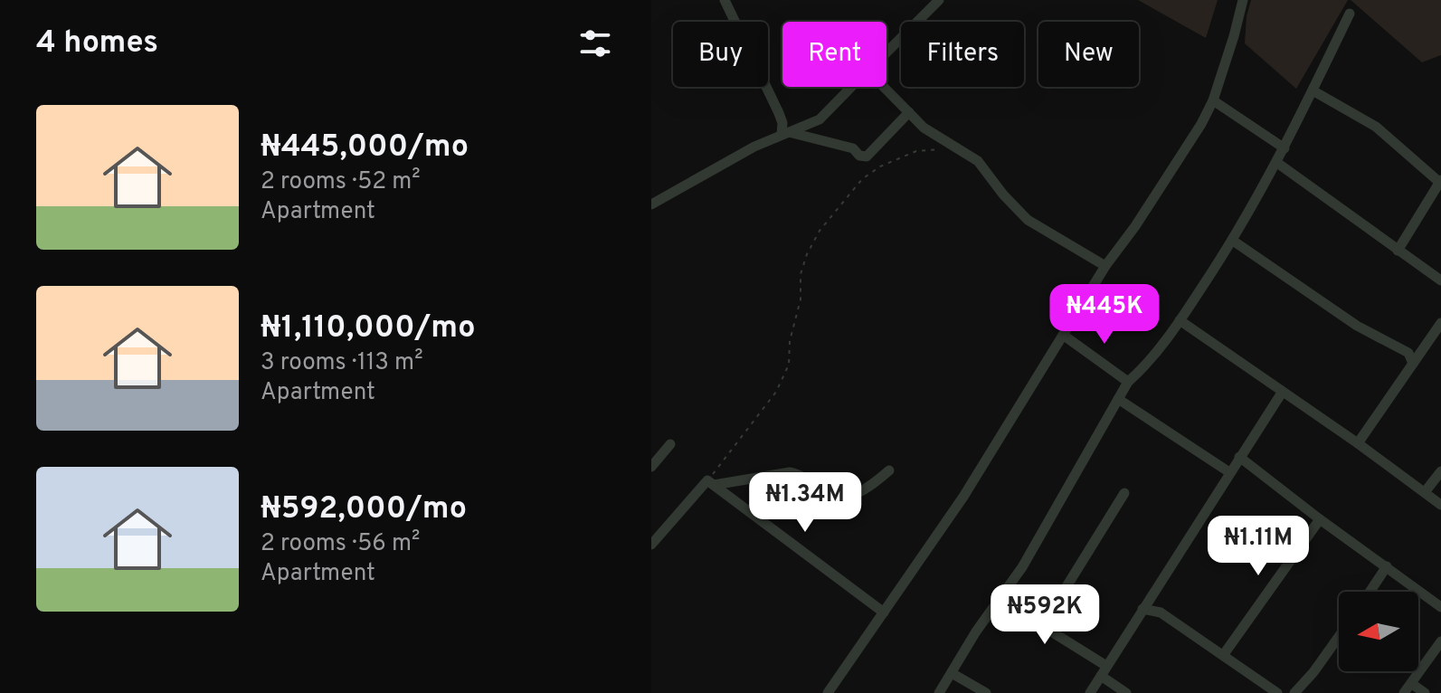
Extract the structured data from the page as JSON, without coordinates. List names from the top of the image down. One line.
{"north":"left","page":{"heading":"4 homes","chip":["Buy","Rent","Filters","New"],"list":[{"name":"₦445,000/mo","note":"2 rooms · 52 m² · Apartment"},{"name":"₦1,110,000/mo","note":"3 rooms · 113 m² · Apartment"},{"name":"₦592,000/mo","note":"2 rooms · 56 m² · Apartment"}],"price":["₦445K","₦1.34M","₦1.11M","₦592K"]}}
